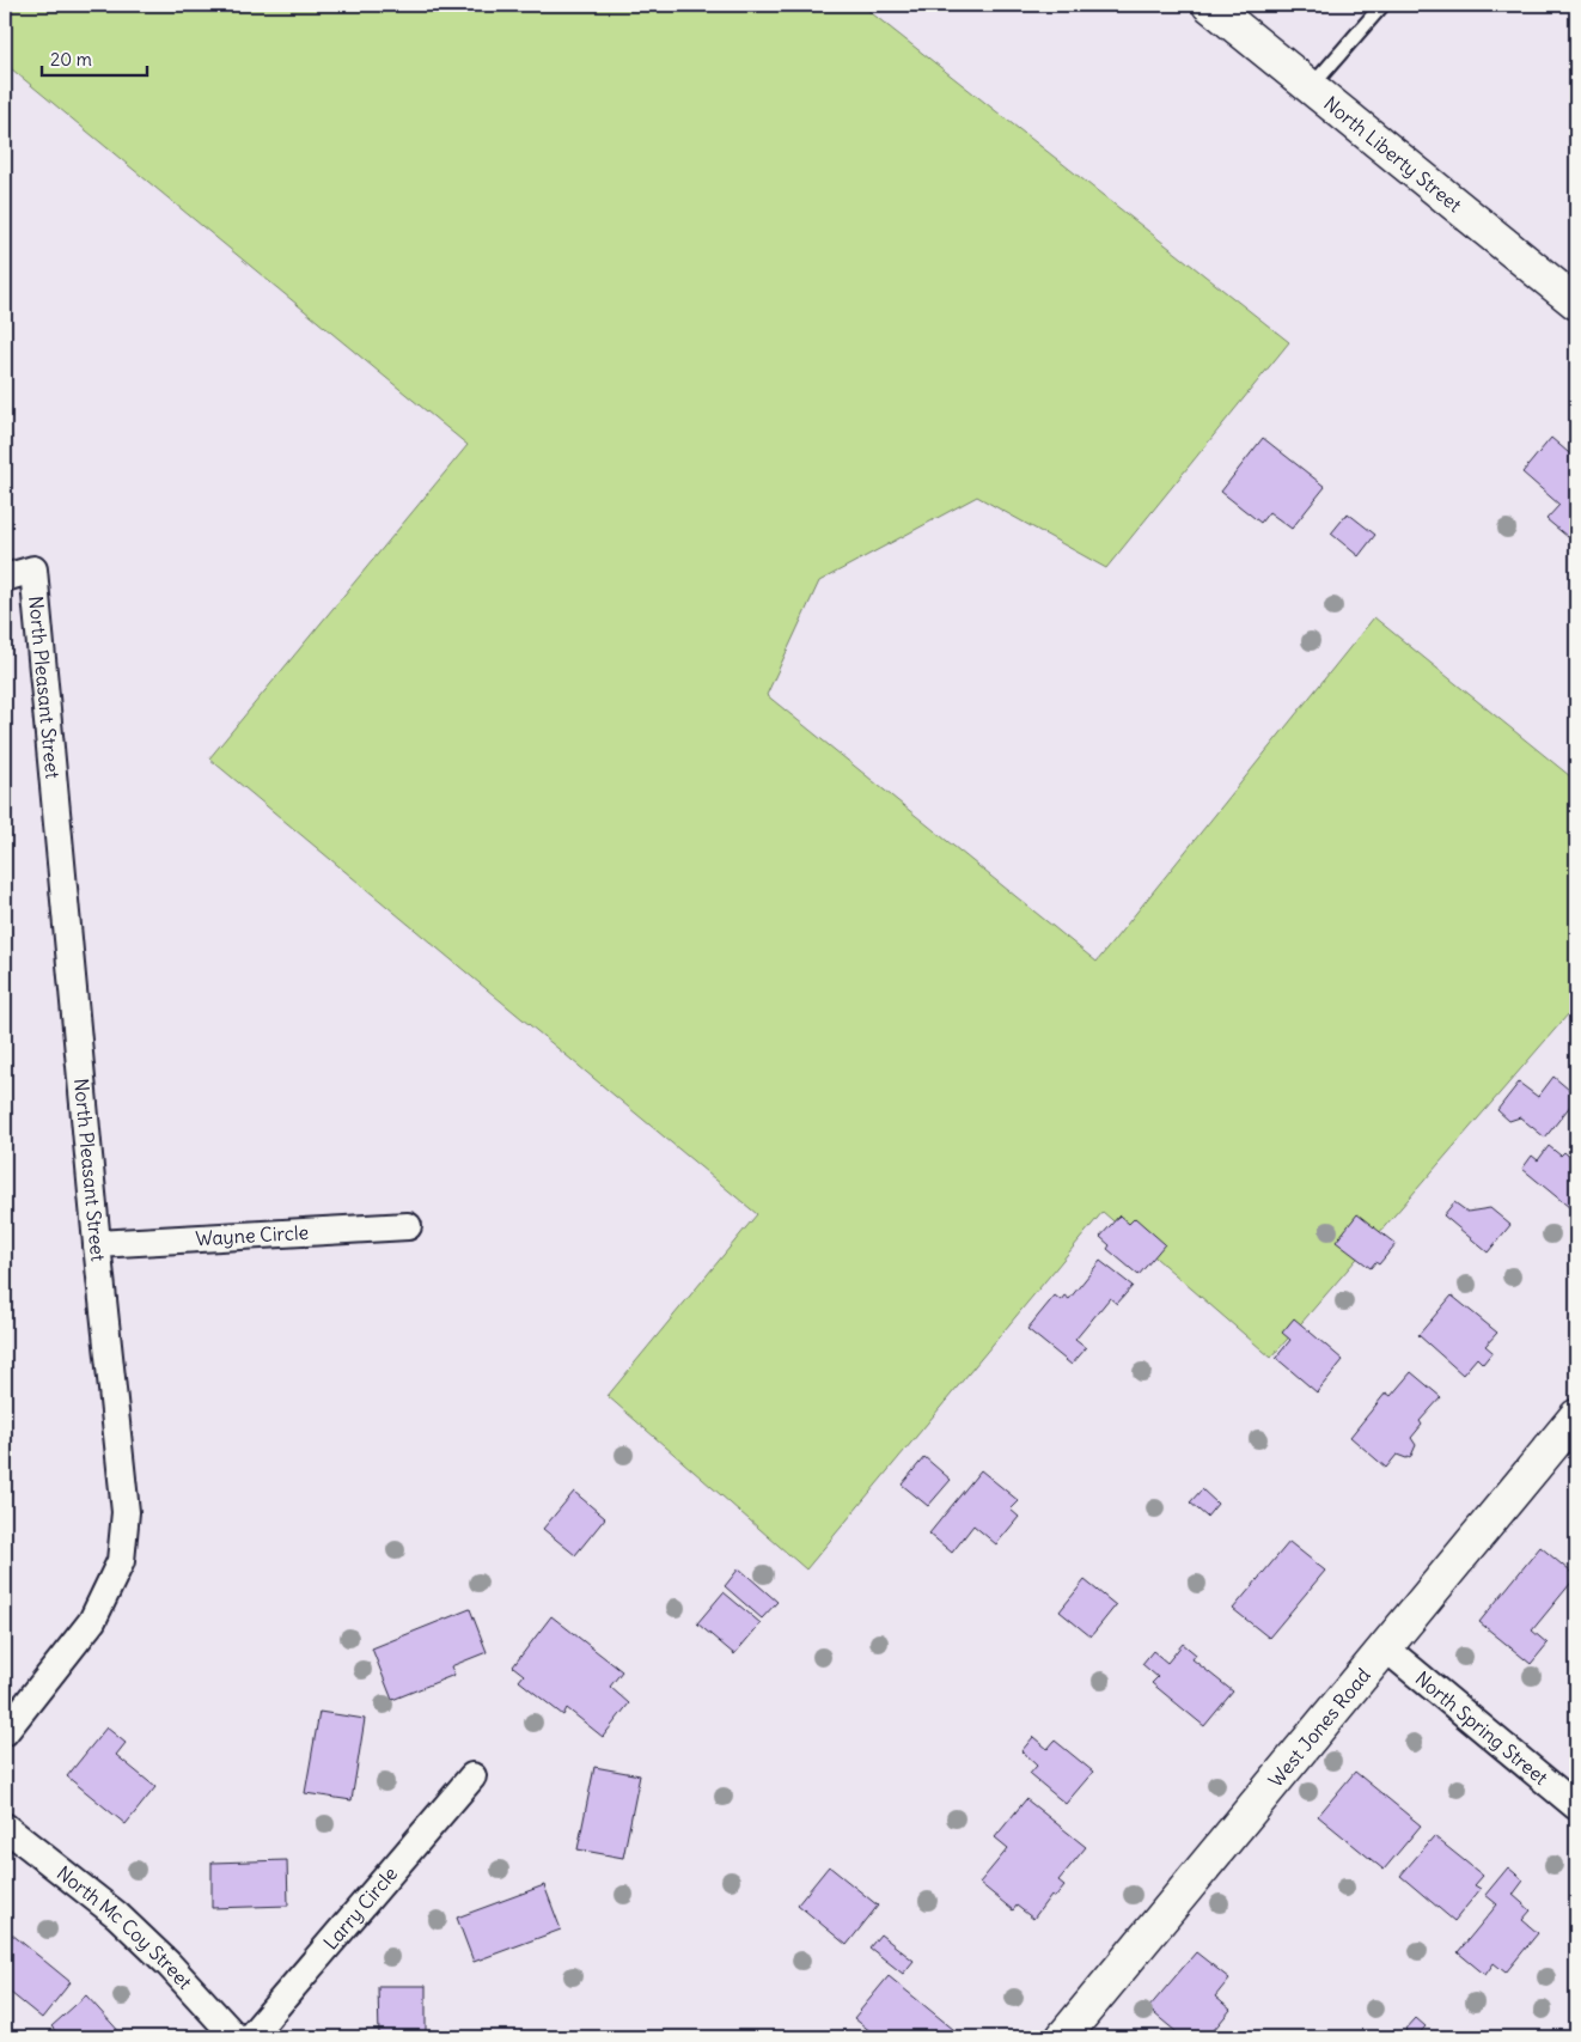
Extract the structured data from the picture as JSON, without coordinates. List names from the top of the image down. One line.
{"streets":{"street":["North Liberty Street","North Pleasant Street","Wayne Circle","West Jones Road","North Spring Street","Larry Circle","North Mc Coy Street"]},"crossings":[["North Pleasant Street","Wayne Circle"],["West Jones Road","North Spring Street"]],"scale_bar":"20 m"}
